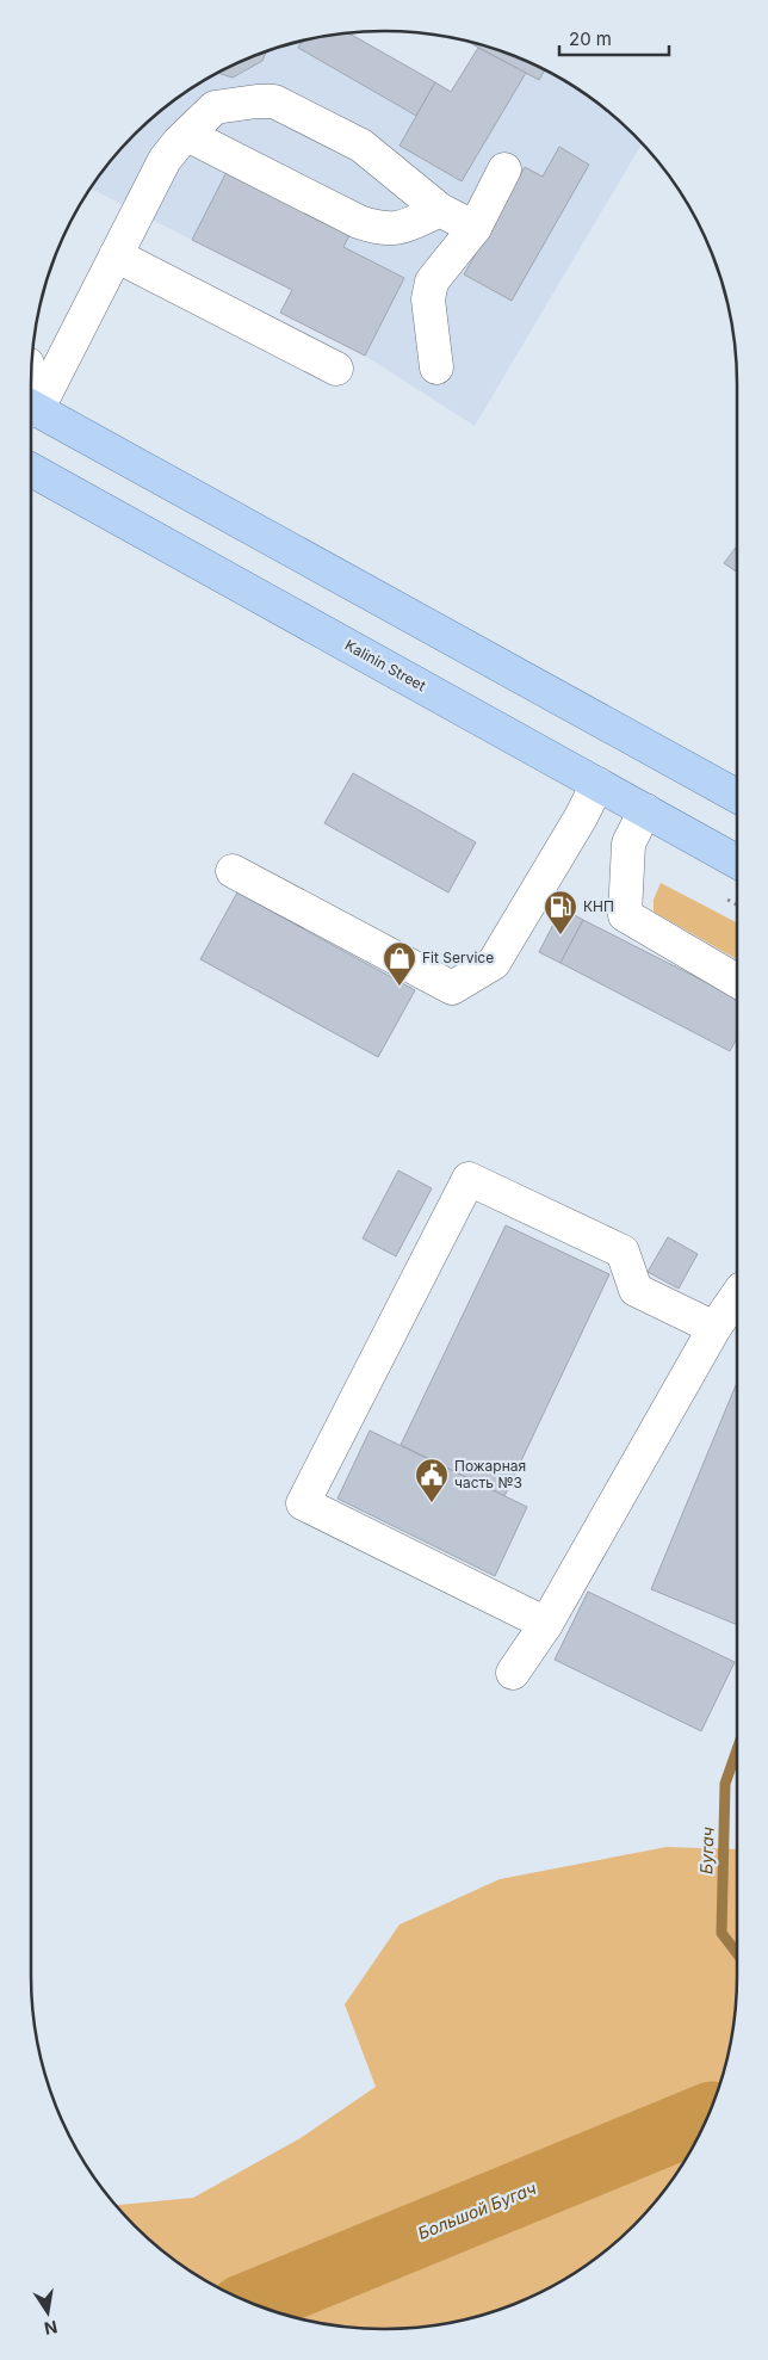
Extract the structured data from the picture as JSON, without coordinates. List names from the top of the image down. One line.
{"streets":{"main road":["Kalinin Street"]},"water":["Бугач","Большой Бугач"],"places":{"fuel station":["КНП"],"shop":["Fit Service"],"public building":["Пожарная часть №3"]},"scale_bar":"20 m","north":"bottom"}
